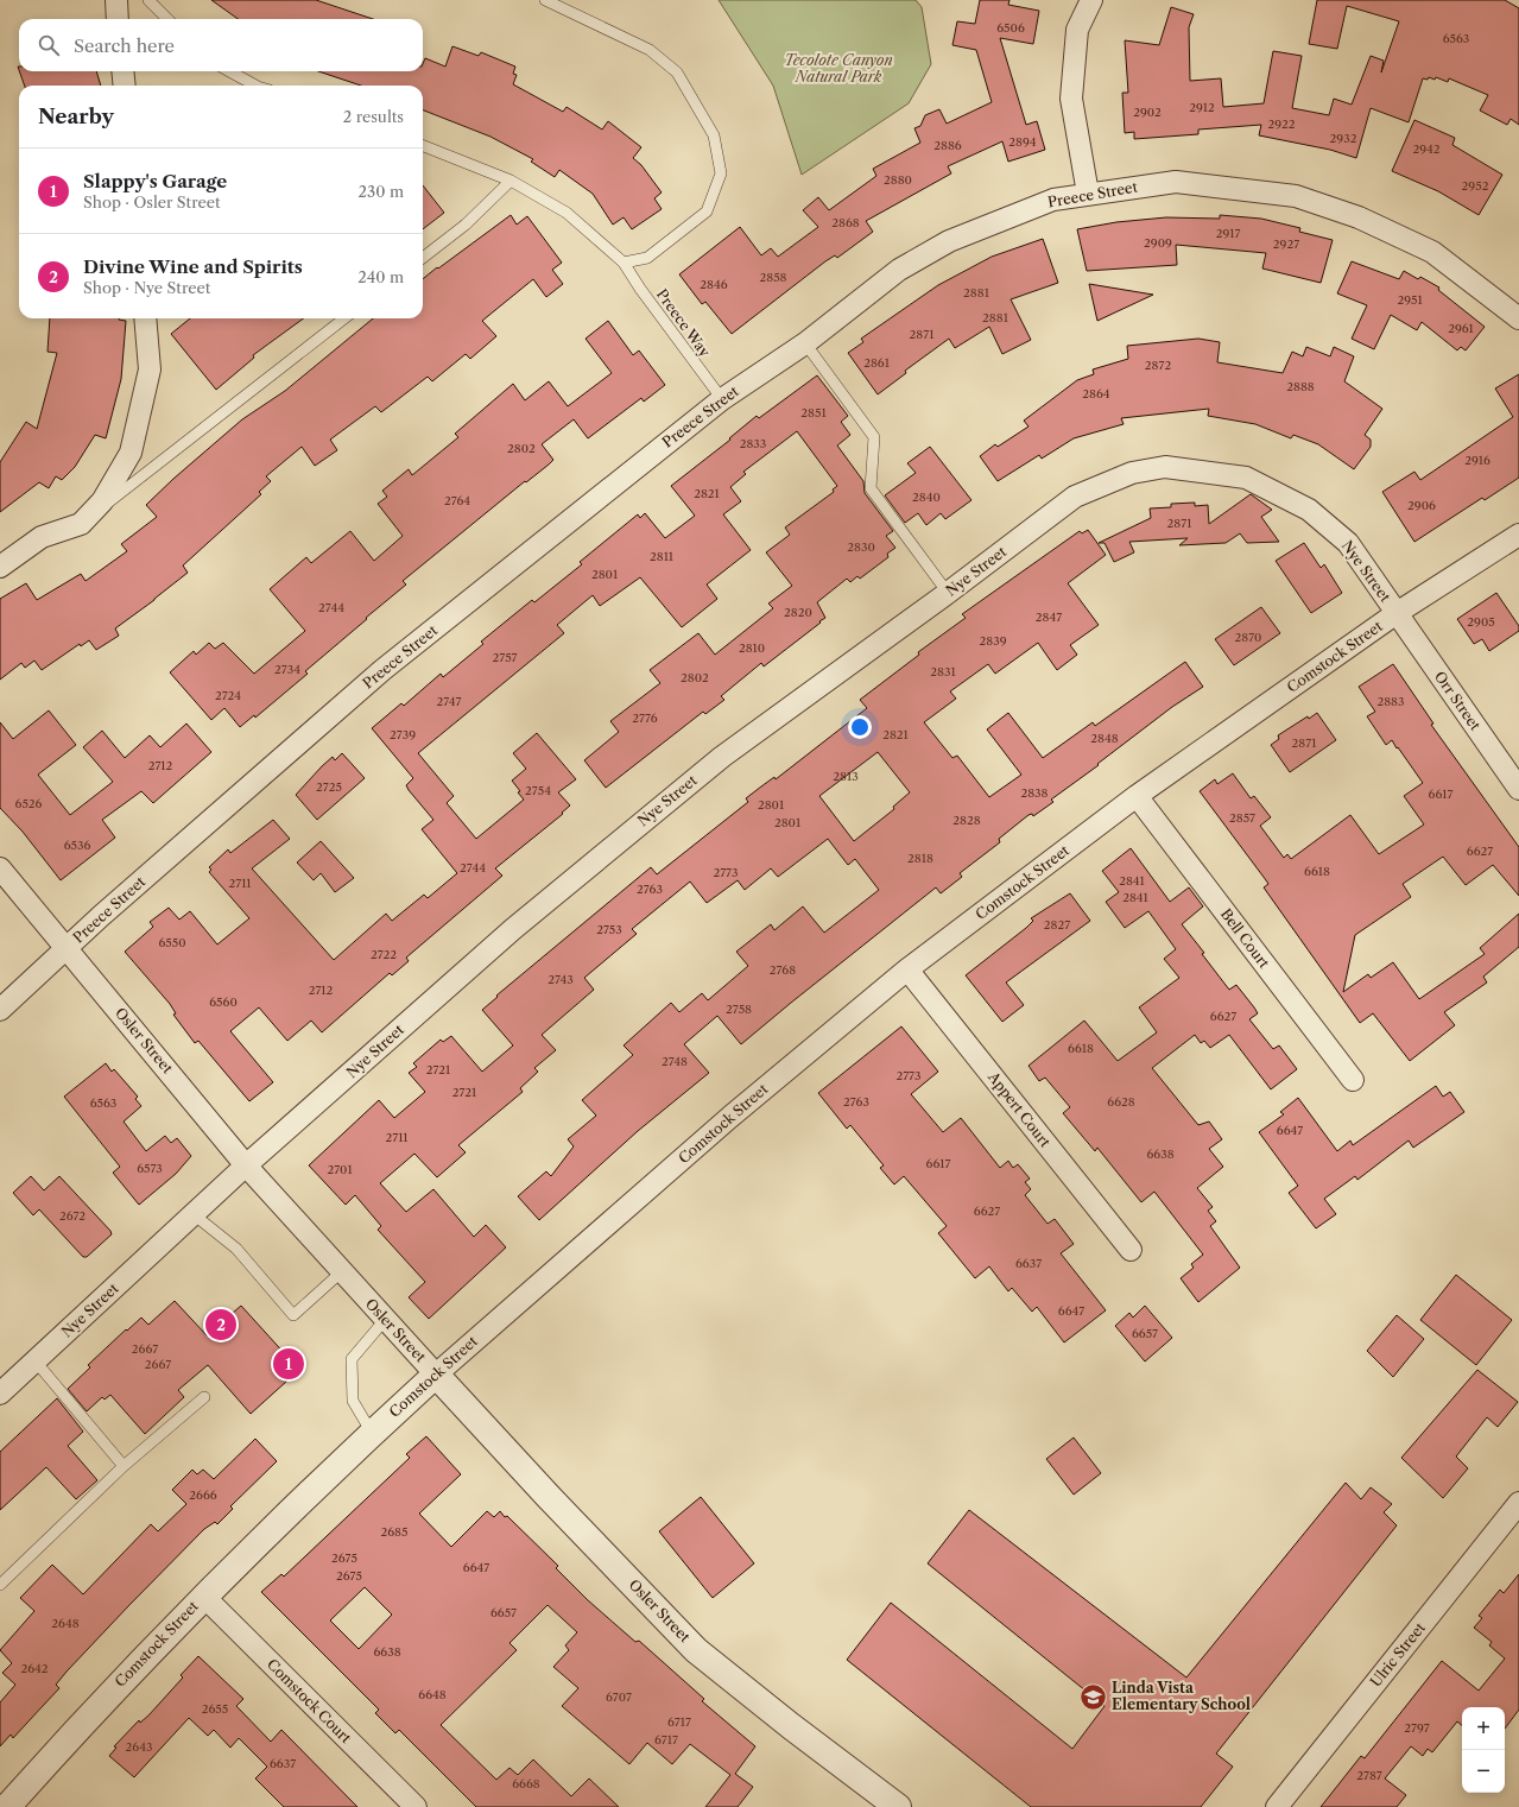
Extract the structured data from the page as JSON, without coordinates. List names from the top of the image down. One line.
{"streets":{"street":["Preece Street","Nye Street","Comstock Street","Orr Street","Bell Court","Osler Street","Appert Court","Ulric Street","Comstock Court"],"lane":["Preece Way"]},"crossings":[["Preece Street","Preece Way"],["Preece Street","Osler Street"],["Nye Street","Comstock Street"],["Nye Street","Orr Street"],["Nye Street","Osler Street"],["Comstock Street","Orr Street"],["Comstock Street","Bell Court"],["Comstock Street","Osler Street"],["Comstock Street","Appert Court"],["Comstock Street","Comstock Court"]],"parks":["Tecolote Canyon Natural Park"],"places":{"school or university":["Linda Vista Elementary School"]},"house_numbers":["6506","6563","2912","2902","2922","2932","2894","2886","2942","2880","2952","2868","2917","2909","2927","2858","2846","2881","2951","2881","2961","2871","2861","2872","2888","2864","2851","2833","2802","2916","2821","2840","2764","2906","2871","2830","2811","2801","2744","2820","2847","2905","2870","2839","2810","2757","2734","2831","2802","2724","2747","2883","2776","2739","2821","2848","2871","2712","2813","2725","2754","2838","6617","6526","2801","2857","2828","2801","6536","6627","2818","2744","6618","2773","2841","2711","2763","2841","2827","2753","6550","2722","2768","2743","2712","6560","2758","6627","6618","2748","2721","2773","2721","2763","6628","6563","6647","2711","6638","6617","6573","2701","6627","2672","6637","6647","6657","2667","2667","2666","2685","2675","6647","2675","6657","2648","6638","2642","6648","6707","2655","6717","2797","6717","2643","6637","2787","6668"],"page":{"search":"Search here","heading":["Nearby","2 results"],"list":[{"mark":"1","name":"Slappy's Garage","note":"Shop · Osler Street","value":"230 m"},{"mark":"2","name":"Divine Wine and Spirits","note":"Shop · Nye Street","value":"240 m"}],"pins":["2","1"],"map_buttons":["+","−"]}}
